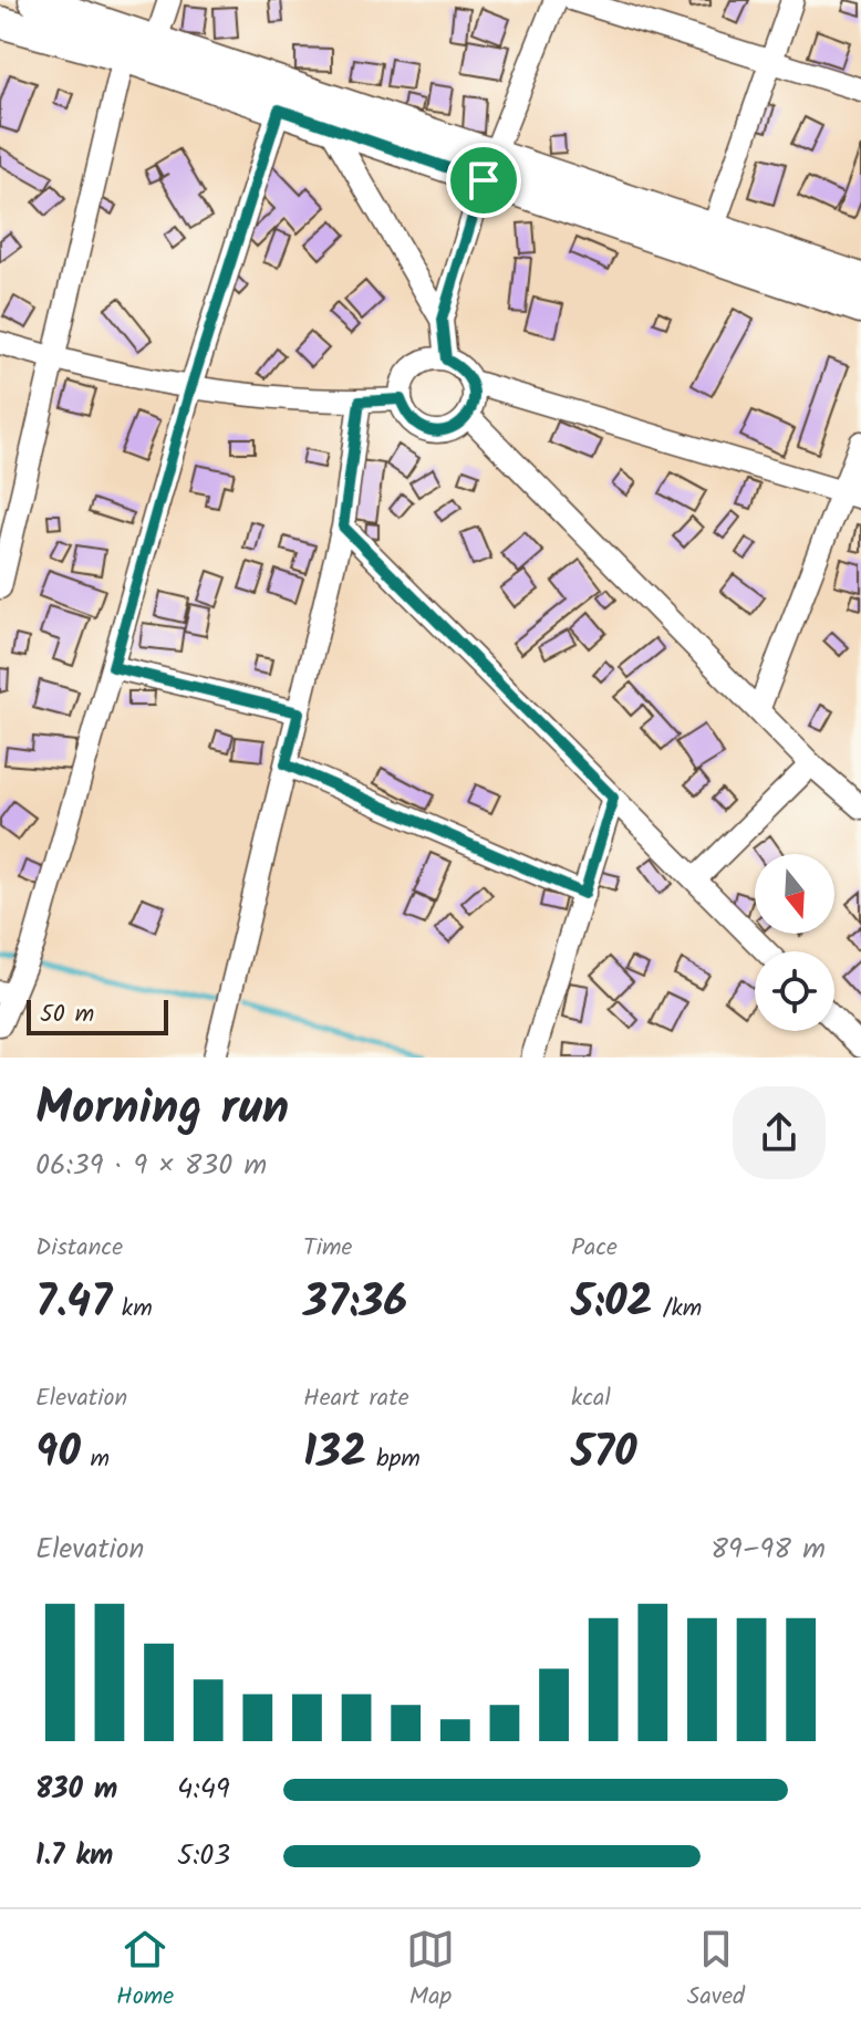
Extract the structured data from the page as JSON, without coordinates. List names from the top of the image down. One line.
{"scale_bar":"50 m","north":"bottom","page":{"scale":"50 m","heading":["Morning run","06:39 · 9 × 830 m"],"stats":[["Distance","7.47 km"],["Time","37:36"],["Pace","5:02 /km"],["Elevation","90 m"],["Heart rate","132 bpm"],["kcal","570"]],"chart":["Elevation","89–98 m"],"list":[{"name":"830 m","note":"4:49"},{"name":"1.7 km","note":"5:03"}],"tabs":["Home","Map","Saved"]}}
